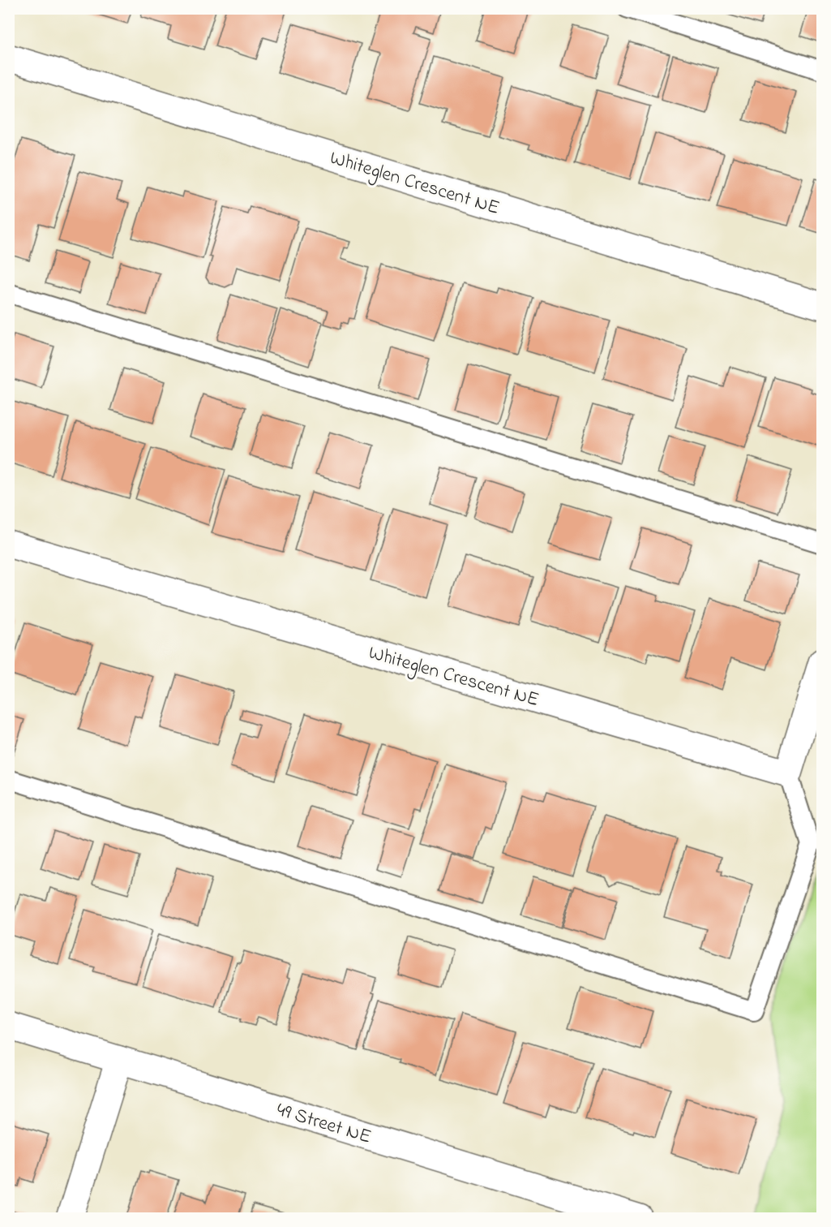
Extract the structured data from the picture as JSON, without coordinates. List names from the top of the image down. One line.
{"streets":{"street":["Whiteglen Crescent NE","49 Street NE"]}}
